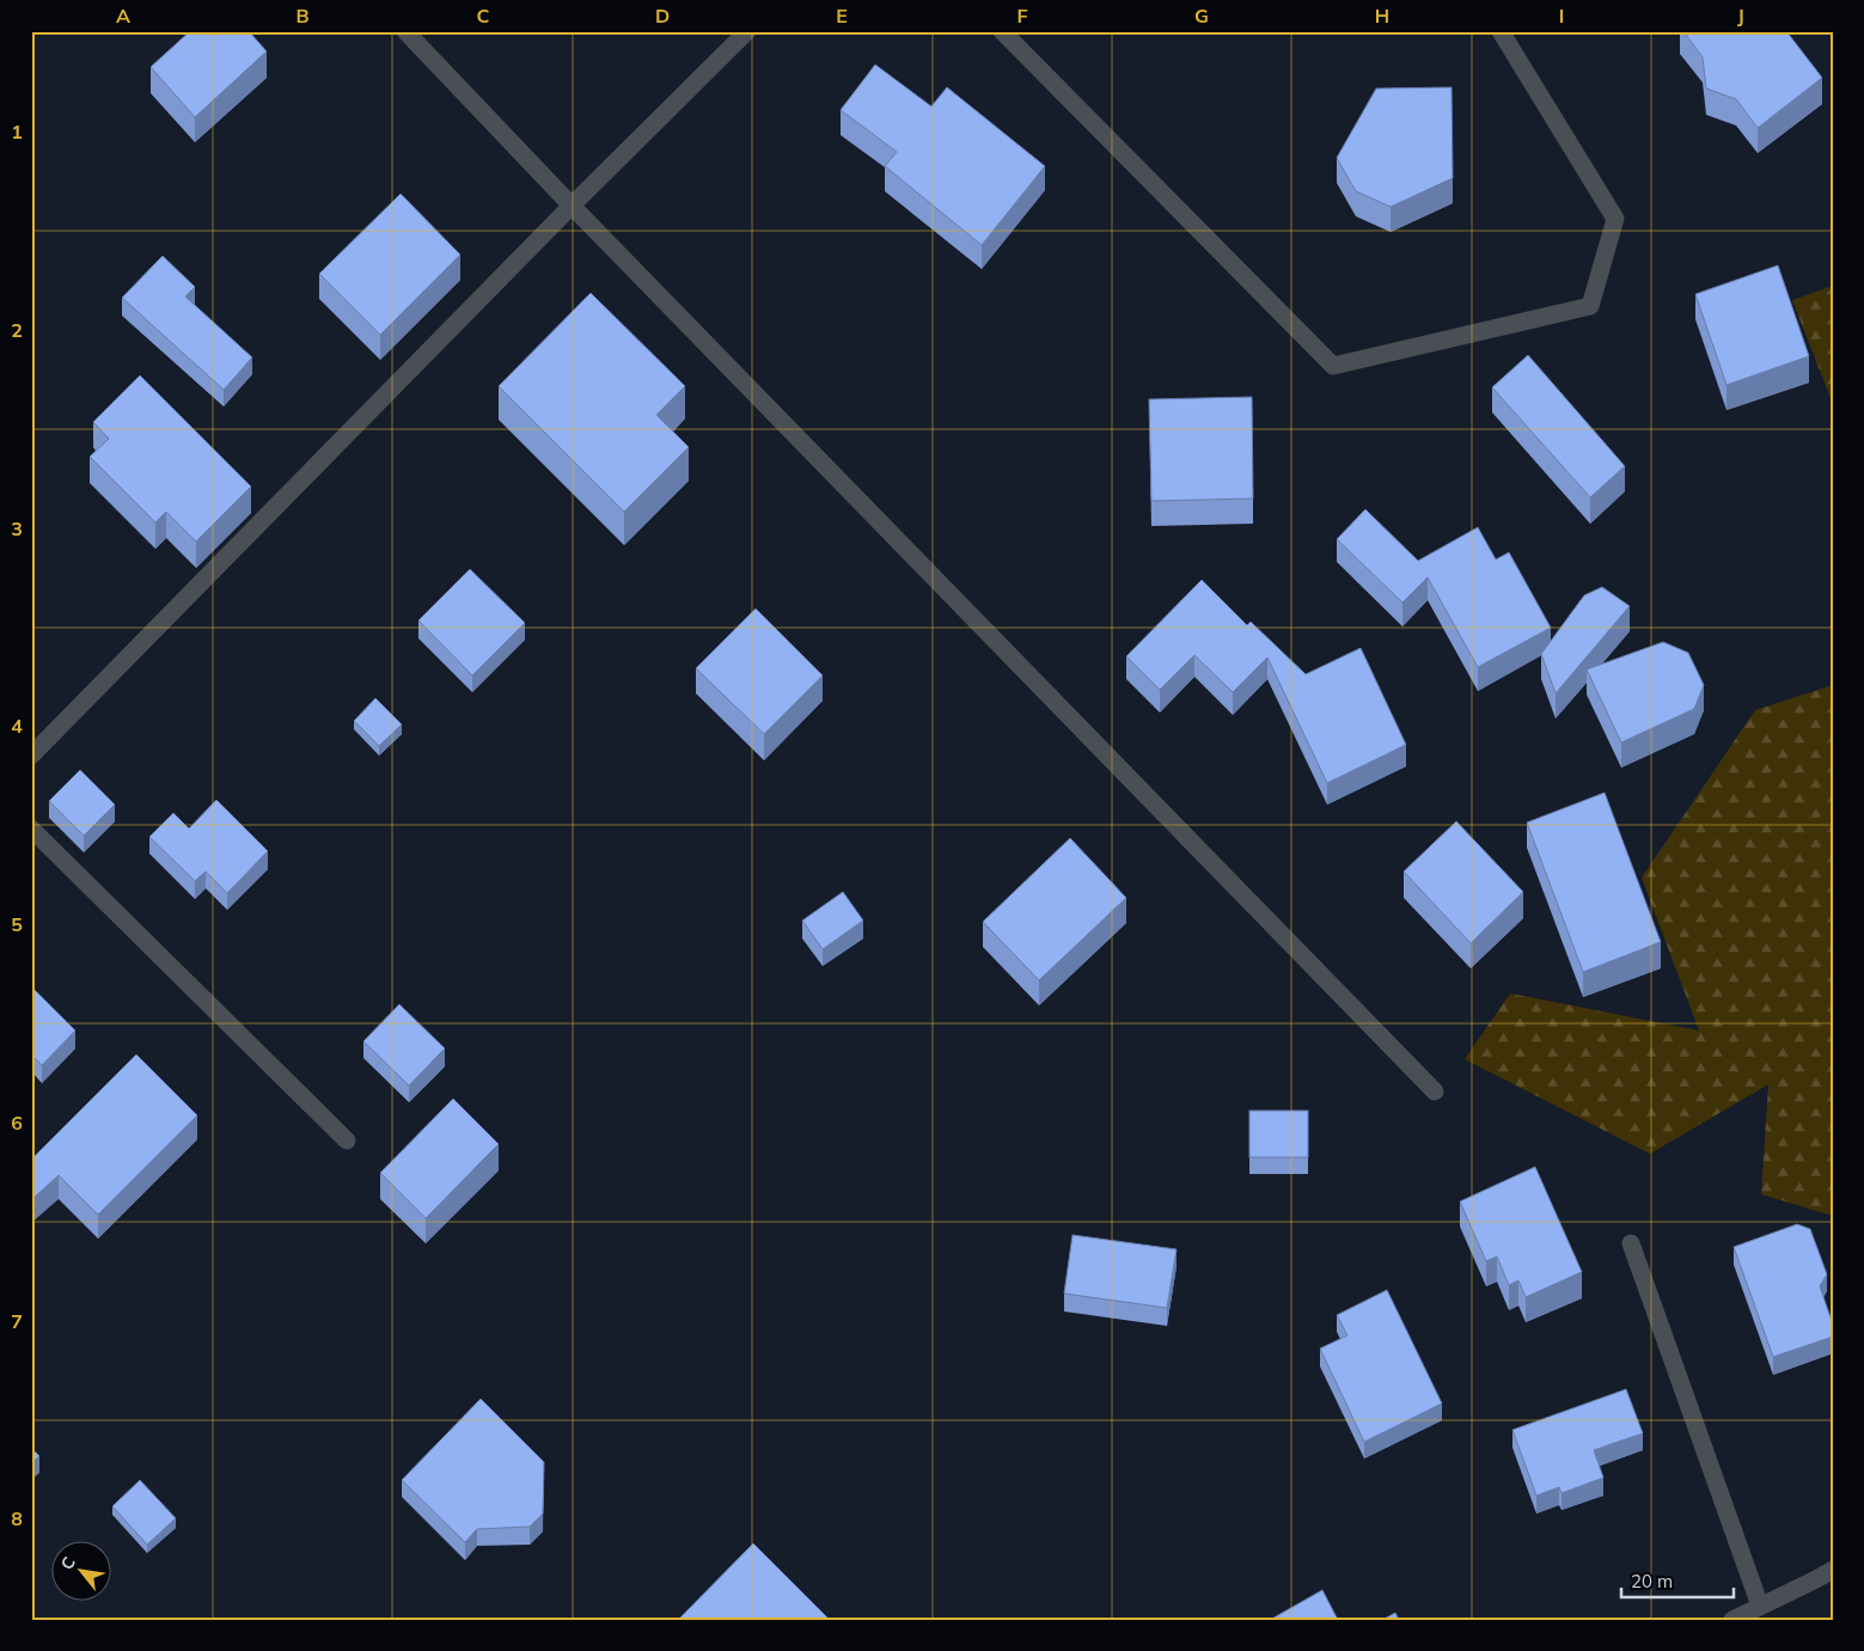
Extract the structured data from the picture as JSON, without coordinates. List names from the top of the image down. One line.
{"scale_bar":"20 m","north":"top left","grid":{"columns":["A","B","C","D","E","F","G","H","I","J"],"rows":["1","2","3","4","5","6","7","8"]}}
